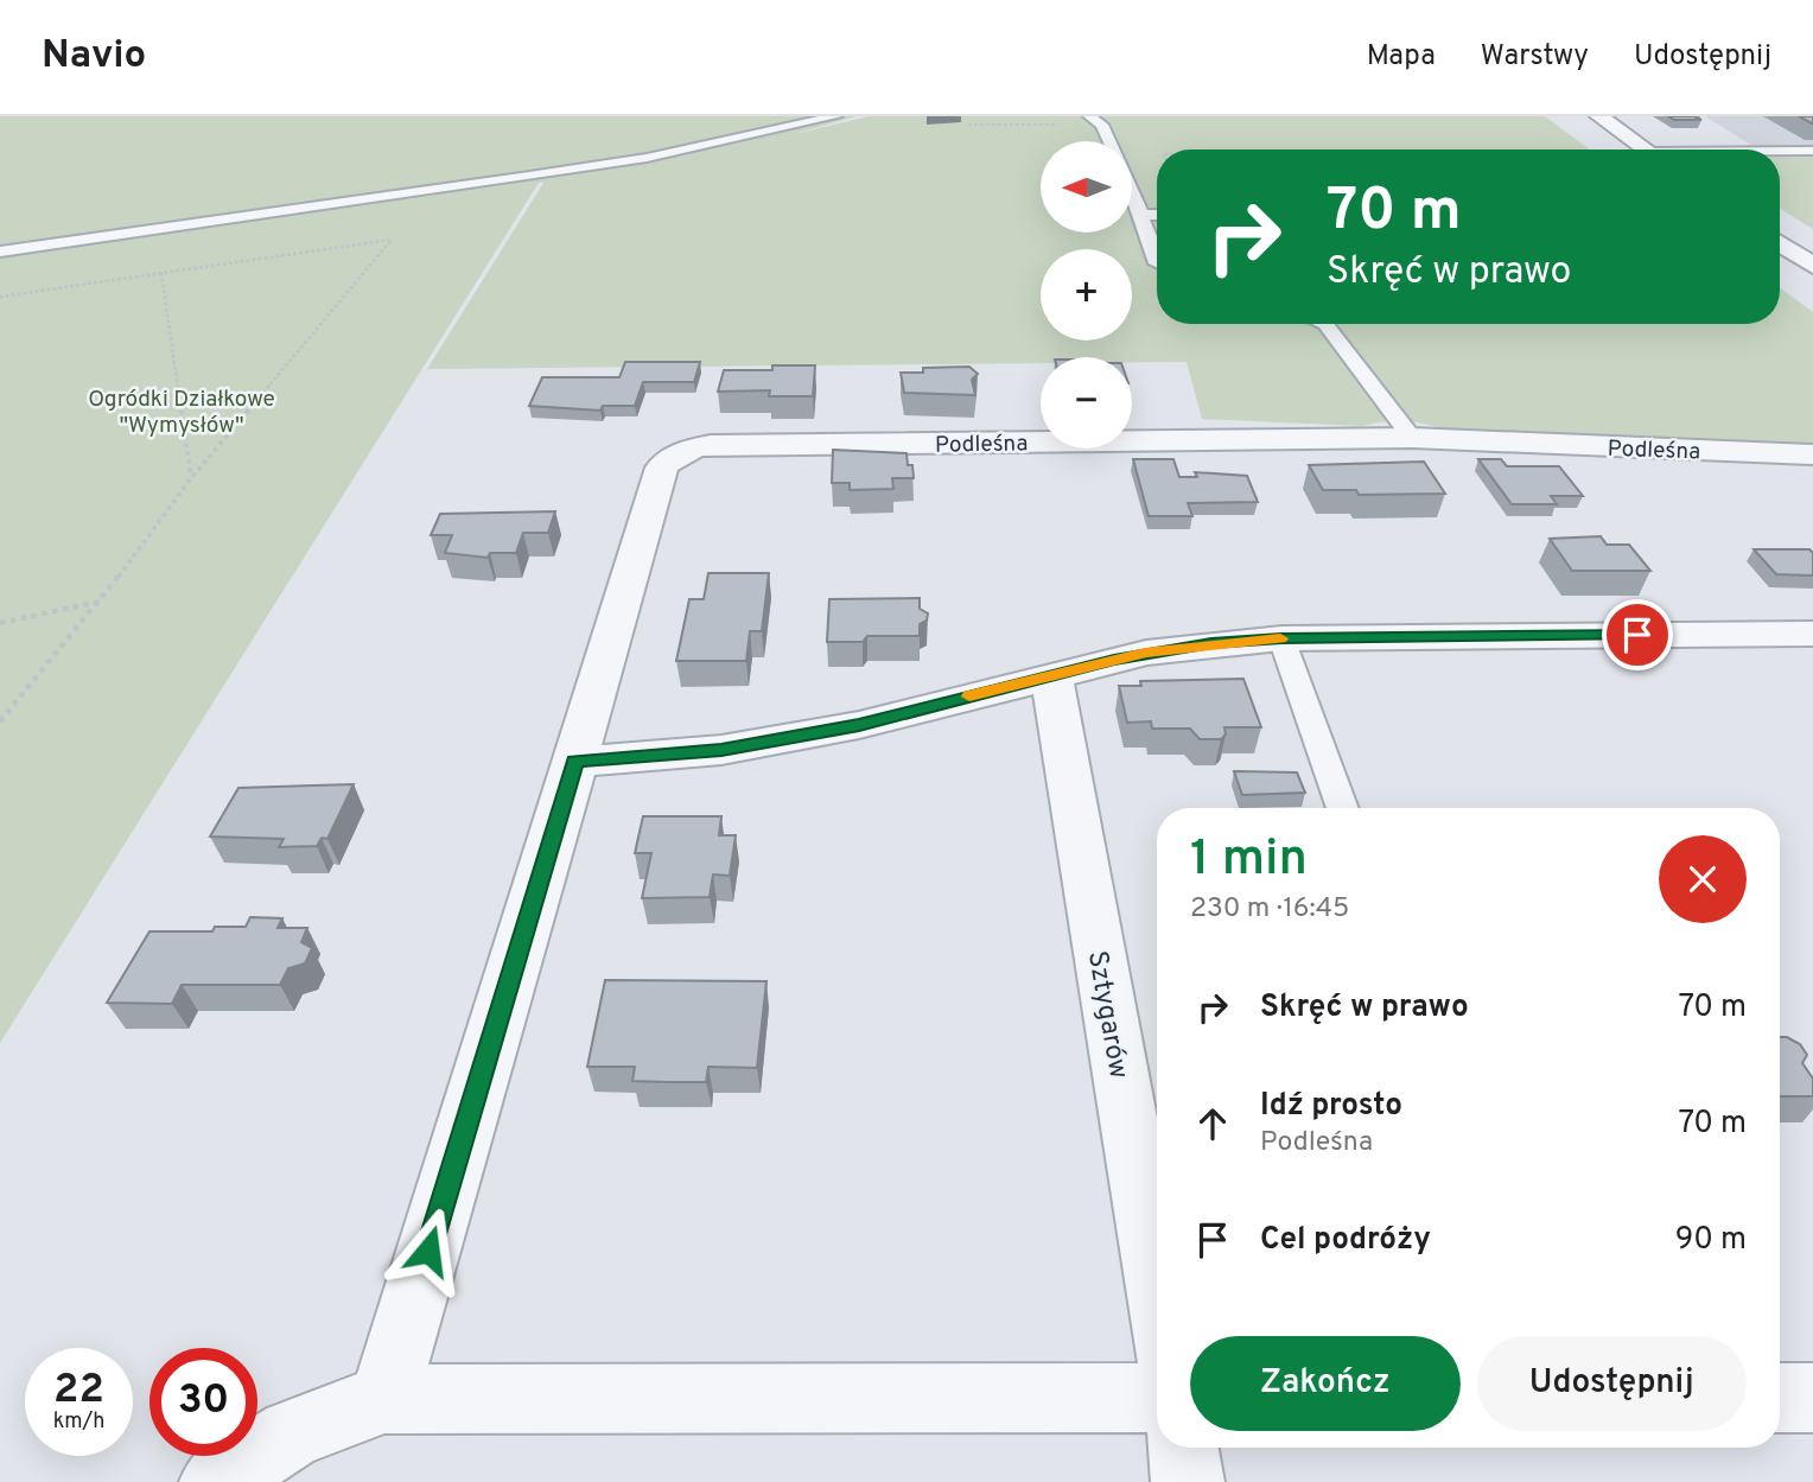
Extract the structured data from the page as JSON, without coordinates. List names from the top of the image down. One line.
{"streets":{"street":["Podleśna","Sztygarów"]},"parks":["Ogródki Działkowe \"Wymysłów\""],"north":"left","page":{"header":"Navio","nav":["Mapa","Warstwy","Udostępnij"],"map_buttons":["+","−"],"turn":["70 m","Skręć w prawo"],"heading":["1 min","230 m · 16:45"],"list":[{"name":"Skręć w prawo","value":"70 m"},{"name":"Idź prosto","note":"Podleśna","value":"70 m"},{"name":"Cel podróży","value":"90 m"}],"buttons":["Zakończ","Udostępnij"],"speed":"22 km/h","limit":"30"}}
